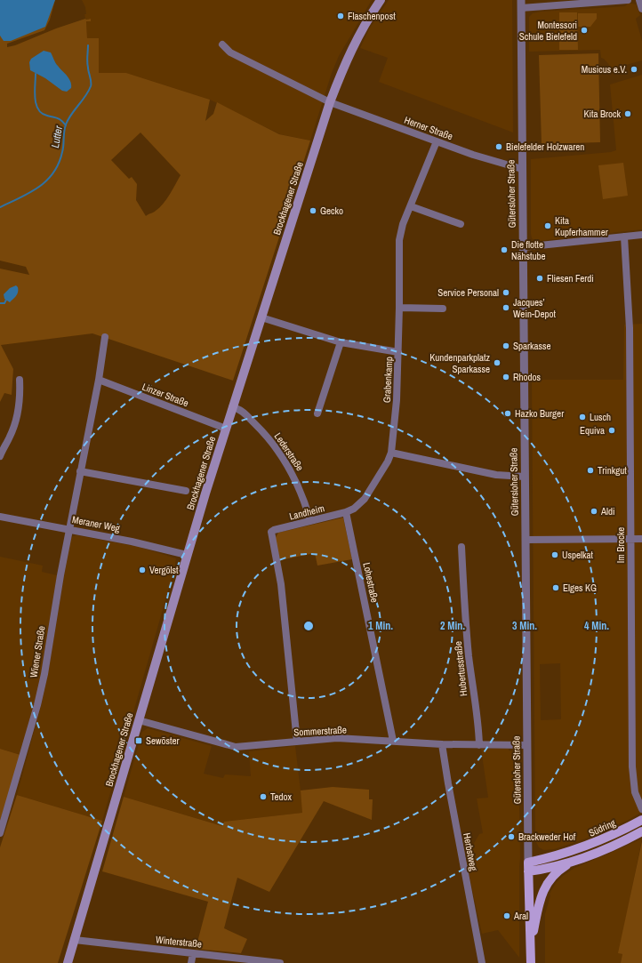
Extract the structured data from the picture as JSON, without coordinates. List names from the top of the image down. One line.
{"streets":{"main road":["Gütersloher Straße","Brockhagener Straße","Südring"],"street":["Herner Straße","Grabenkamp","Linzer Straße","Lederstraße","Landheim","Meraner Weg","Im Brocke","Lohestraße","Wiener Straße","Hubertusstraße","Sommerstraße","Herbstweg","Winterstraße"]},"crossings":[["Herner Straße","Gütersloher Straße"],["Herner Straße","Brockhagener Straße"],["Herner Straße","Grabenkamp"],["Gütersloher Straße","Sommerstraße"],["Gütersloher Straße","Südring"],["Brockhagener Straße","Linzer Straße"],["Brockhagener Straße","Lederstraße"],["Brockhagener Straße","Meraner Weg"],["Brockhagener Straße","Sommerstraße"],["Brockhagener Straße","Winterstraße"],["Grabenkamp","Landheim"],["Linzer Straße","Wiener Straße"],["Lederstraße","Landheim"],["Landheim","Lohestraße"],["Landheim","Sommerstraße"],["Meraner Weg","Wiener Straße"],["Lohestraße","Sommerstraße"],["Hubertusstraße","Sommerstraße"],["Sommerstraße","Herbstweg"]],"water":["Lutter"],"places":{"other":["Flaschenpost","Montessori Schule Bielefeld","Musicus e.V.","Kita Brock","Bielefelder Holzwaren","Gecko","Kita Kupferhammer","Die flotte Nähstube","Fliesen Ferdi","Service Personal","Jacques’ Wein-Depot","Sparkasse","Kundenparkplatz Sparkasse","Rhodos","Hazko Burger","Lusch","Equiva","Trinkgut","Aldi","Uspelkat","Vergölst","Elges KG","Tedox","Brackweder Hof","Aral"],"transit":["Sewöster"]},"rings":["1 Min.","2 Min.","3 Min.","4 Min."]}
